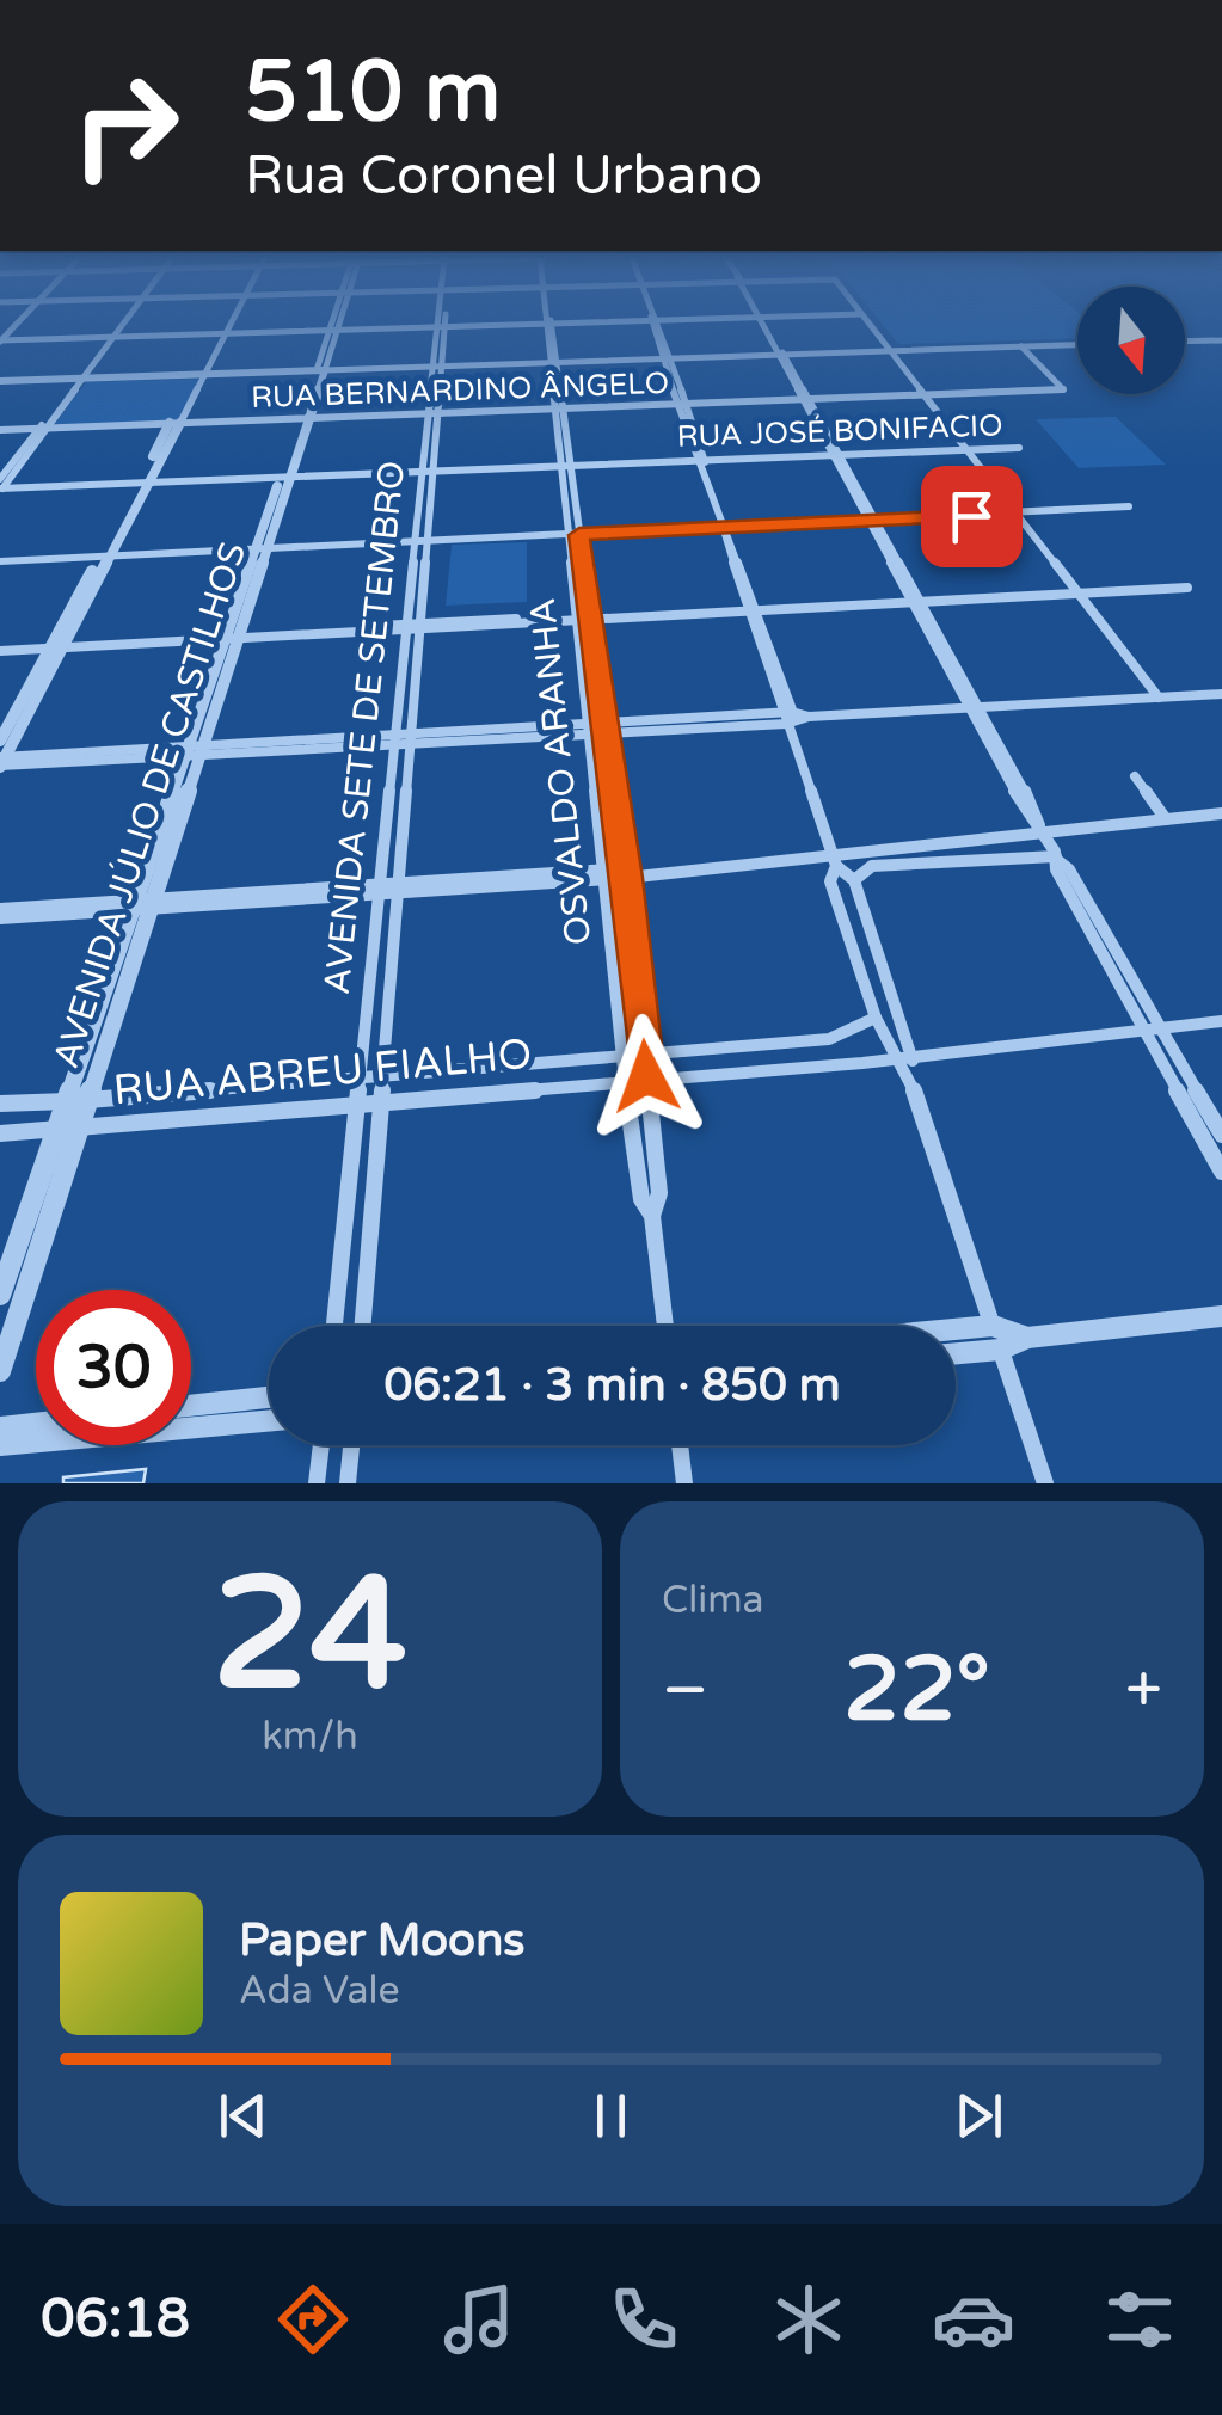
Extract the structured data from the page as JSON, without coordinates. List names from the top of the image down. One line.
{"streets":{"street":["RUA BERNARDINO ÂNGELO","RUA JOSÉ BONIFACIO","AVENIDA SETE DE SETEMBRO","OSVALDO ARANHA","AVENIDA JÚLIO DE CASTILHOS","RUA ABREU FIALHO"]},"crossings":[["RUA BERNARDINO ÂNGELO","AVENIDA SETE DE SETEMBRO"],["RUA BERNARDINO ÂNGELO","OSVALDO ARANHA"],["RUA BERNARDINO ÂNGELO","AVENIDA JÚLIO DE CASTILHOS"],["RUA JOSÉ BONIFACIO","AVENIDA SETE DE SETEMBRO"],["RUA JOSÉ BONIFACIO","OSVALDO ARANHA"],["RUA JOSÉ BONIFACIO","AVENIDA JÚLIO DE CASTILHOS"],["AVENIDA SETE DE SETEMBRO","RUA ABREU FIALHO"],["OSVALDO ARANHA","RUA ABREU FIALHO"],["AVENIDA JÚLIO DE CASTILHOS","RUA ABREU FIALHO"]],"north":"bottom","page":{"turn":["510 m","Rua Coronel Urbano"],"limit":"30","trip":"06:21 · 3 min · 850 m","tile":[["24","km/h"],"Clima"],"heat":["−","22°","+"],"song":["Paper Moons","Ada Vale"],"tabs":"06:18"}}
